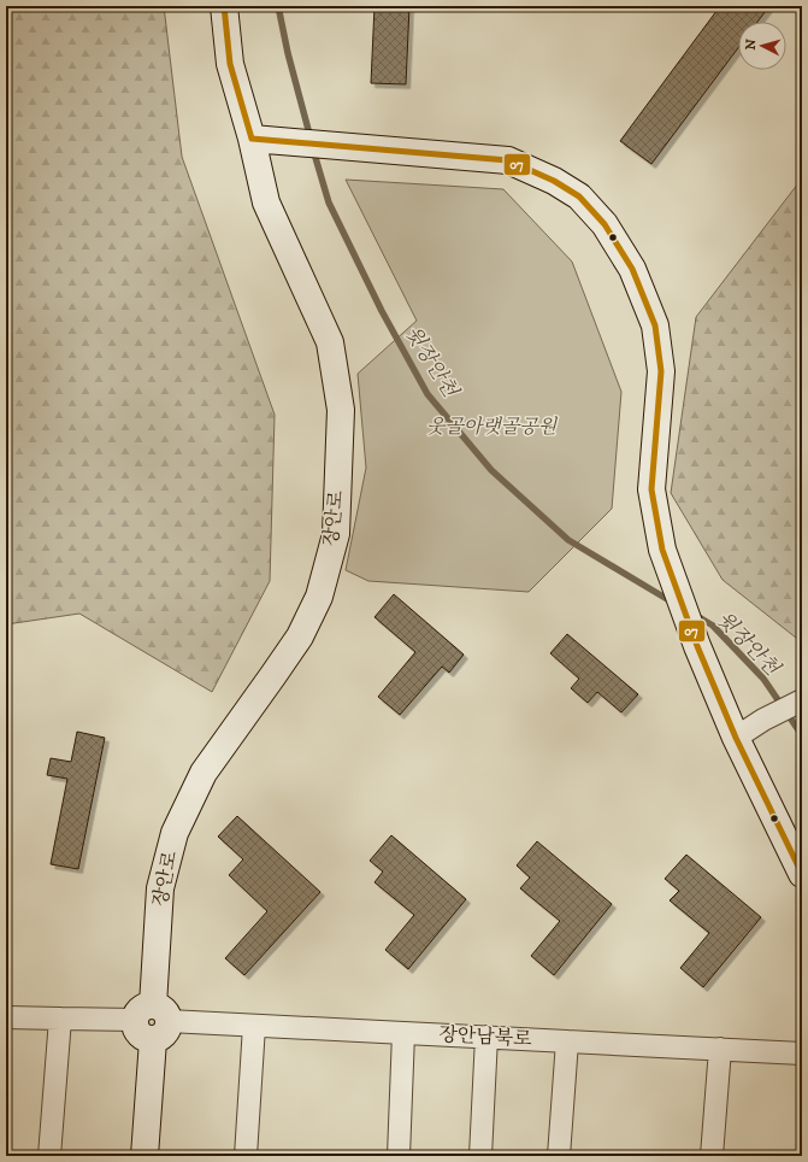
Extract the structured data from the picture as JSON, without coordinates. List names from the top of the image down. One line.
{"streets":{"street":["장안로","장안남북로"]},"crossings":[["장안로","장안남북로"]],"water":["윗장안천"],"parks":["웃골아랫골공원"],"lines":["transit line 07"],"north":"left"}
